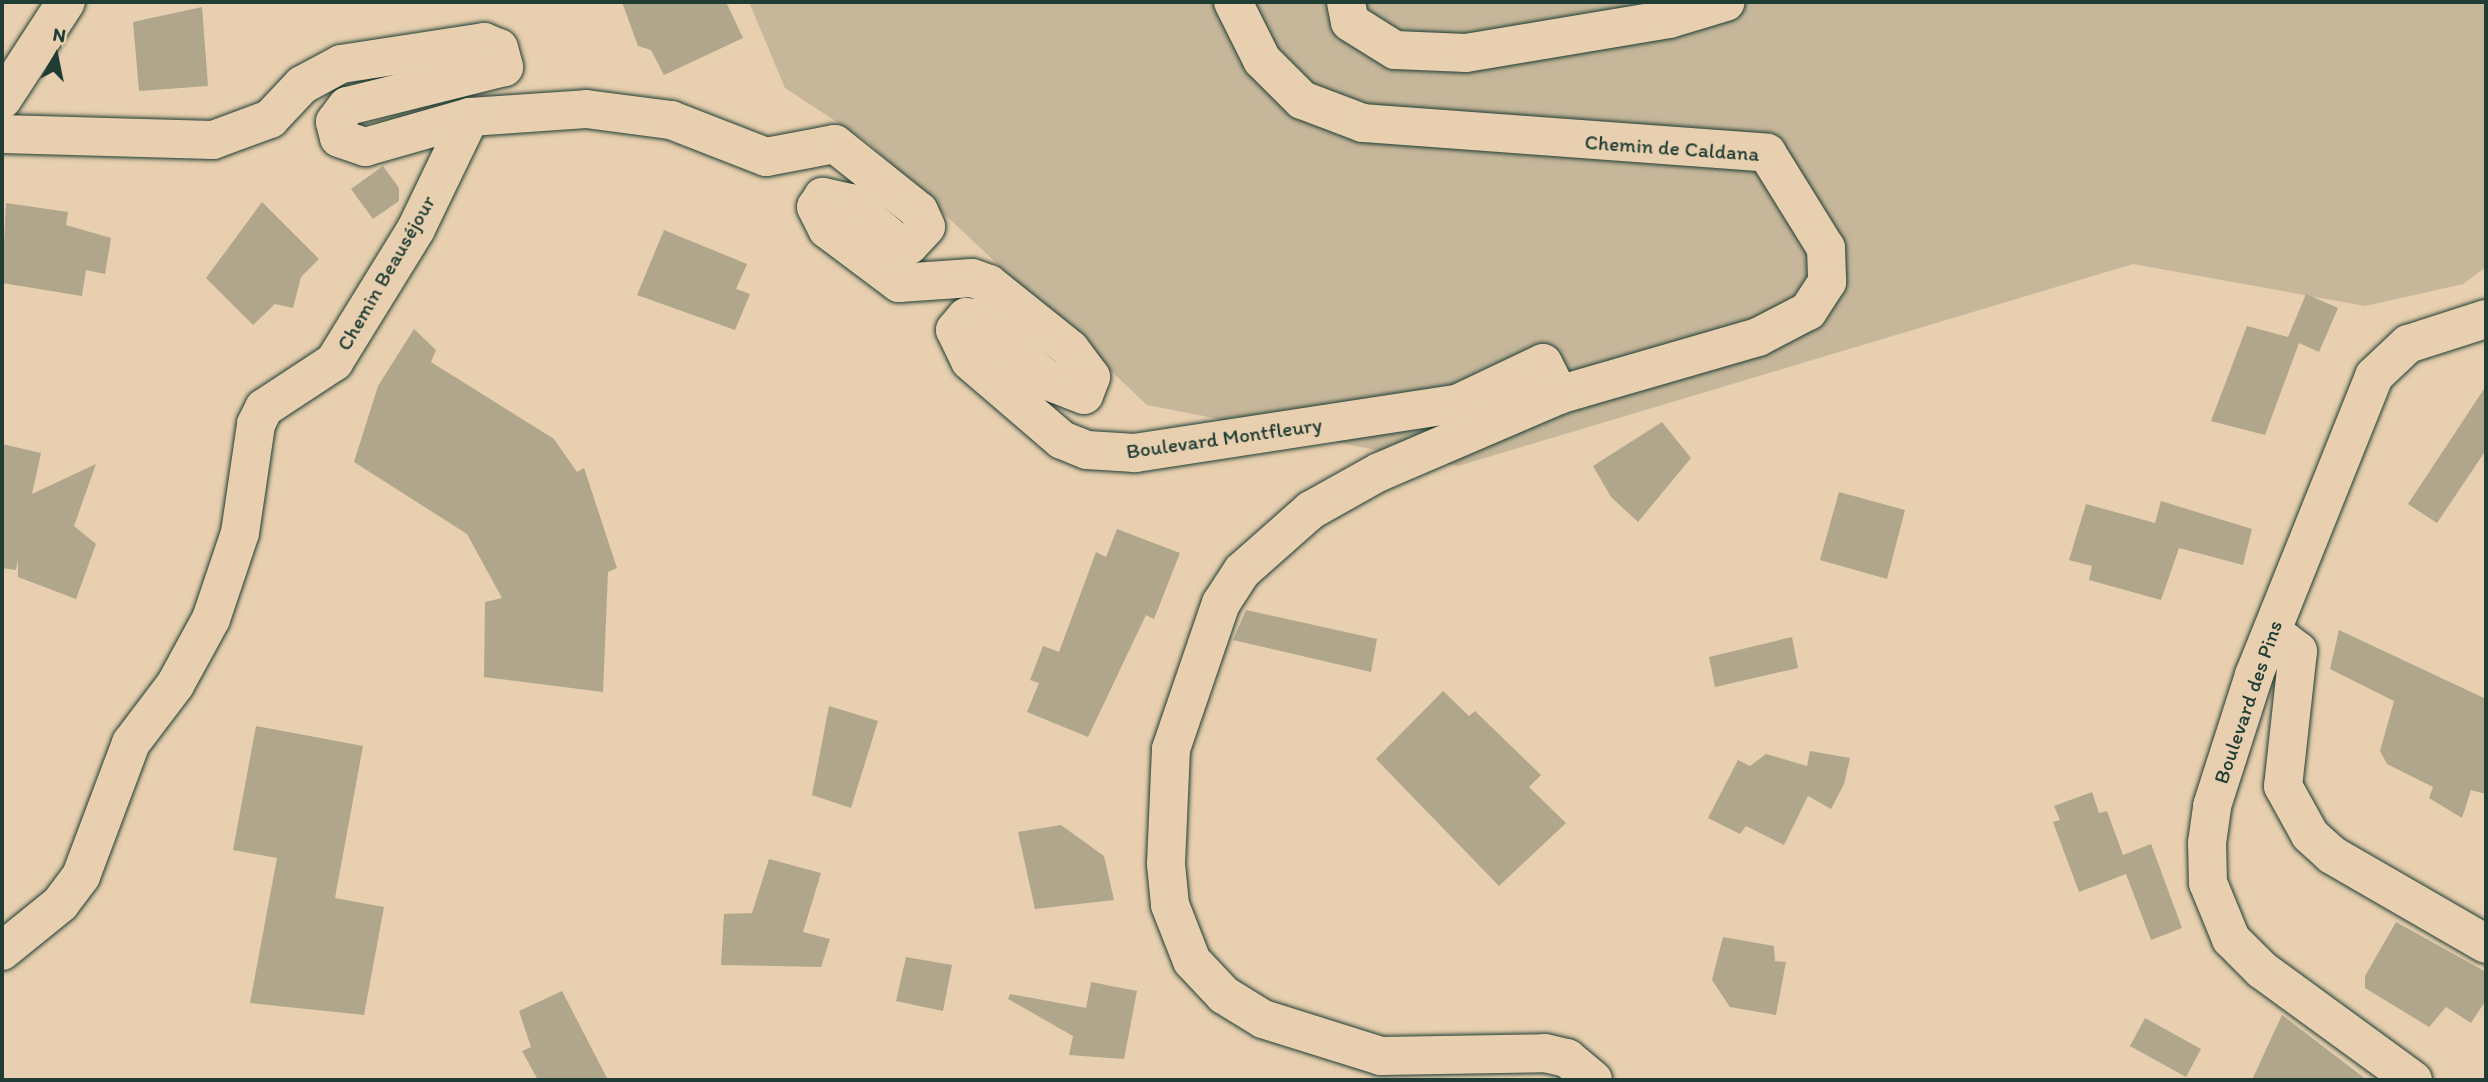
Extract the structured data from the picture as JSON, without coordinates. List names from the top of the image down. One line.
{"streets":{"street":["Chemin de Caldana","Chemin Beauséjour","Boulevard Montfleury","Boulevard des Pins"]},"crossings":[["Chemin de Caldana","Boulevard Montfleury"],["Chemin Beauséjour","Boulevard Montfleury"]],"north":"top"}
